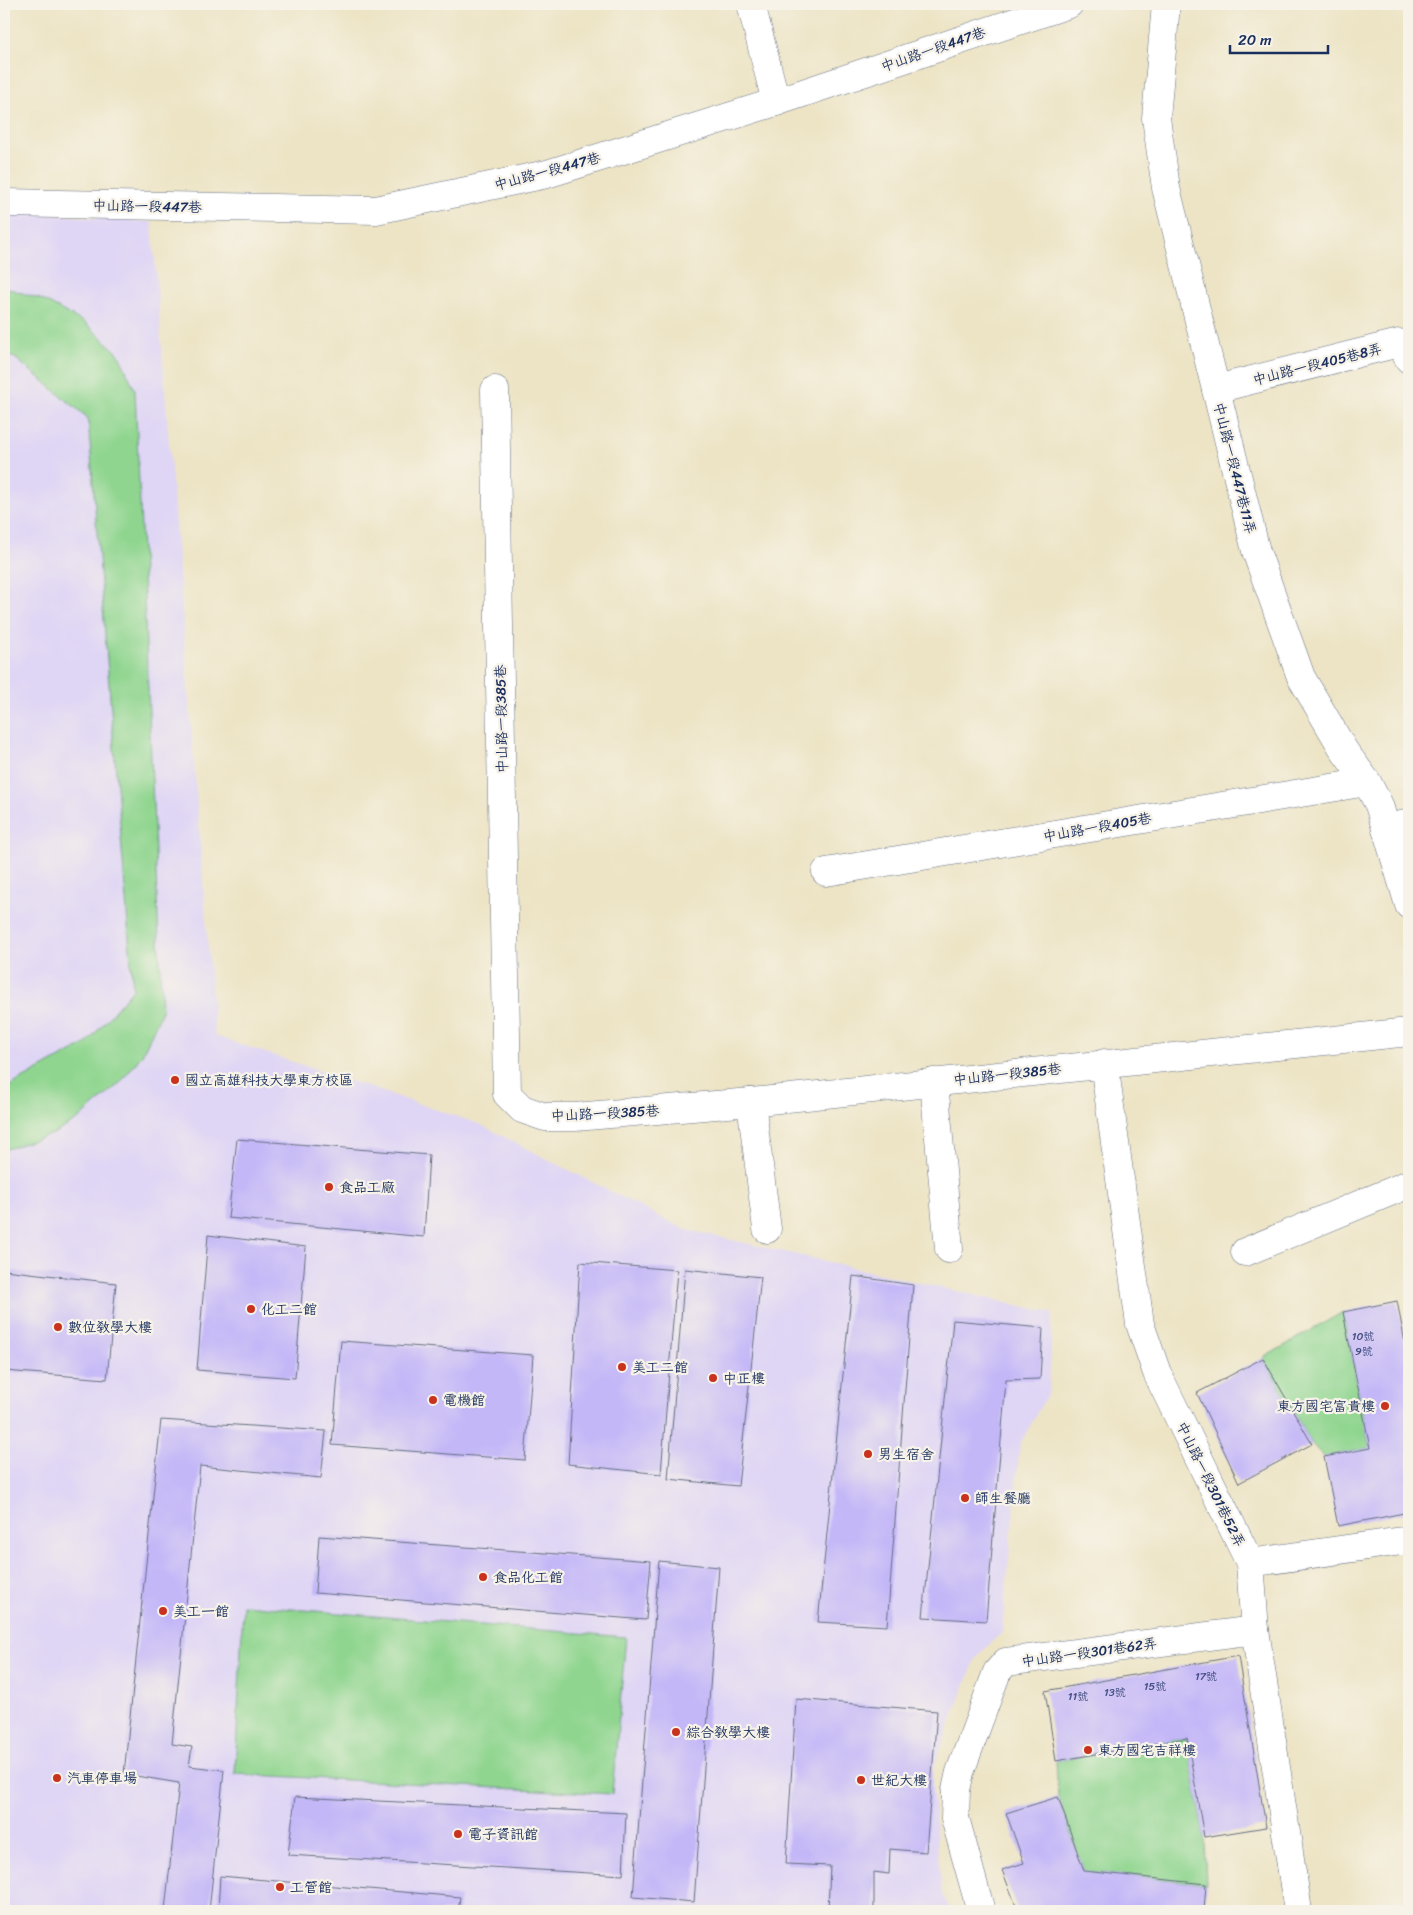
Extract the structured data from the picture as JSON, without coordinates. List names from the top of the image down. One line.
{"streets":{"street":["中山路一段447巷","中山路一段405巷8弄","中山路一段447巷11弄","中山路一段385巷","中山路一段405巷","中山路一段301巷52弄","中山路一段301巷62弄"]},"crossings":[["中山路一段405巷8弄","中山路一段447巷11弄"],["中山路一段447巷11弄","中山路一段405巷"],["中山路一段385巷","中山路一段301巷52弄"],["中山路一段301巷52弄","中山路一段301巷62弄"]],"places":["國立高雄科技大學東方校區","食品工廠","化工二館","數位教學大樓","美工二館","中正樓","電機館","東方國宅富貴樓","男生宿舍","師生餐廳","食品化工館","美工一館","綜合教學大樓","東方國宅吉祥樓","汽車停車場","世紀大樓","電子資訊館","工管館"],"house_numbers":["10號","9號","17號","15號","13號","11號"],"scale_bar":"20 m"}
